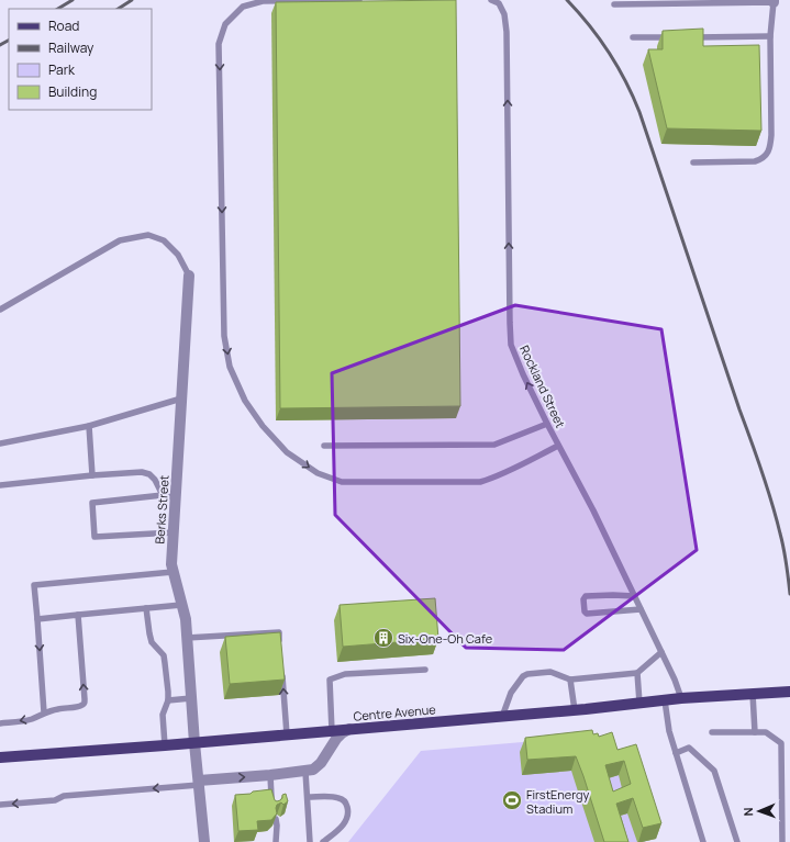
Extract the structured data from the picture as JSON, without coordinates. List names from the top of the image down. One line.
{"streets":{"main road":["Centre Avenue"],"street":["Berks Street"],"lane":["Rockland Street"]},"crossings":[["Rockland Street","Centre Avenue"],["Berks Street","Centre Avenue"]],"one_way":["Rockland Street"],"places":{"building":["Six-One-Oh Cafe"],"sports":["FirstEnergy Stadium"]},"legend":["Road","Railway","Park","Building"],"north":"left"}
